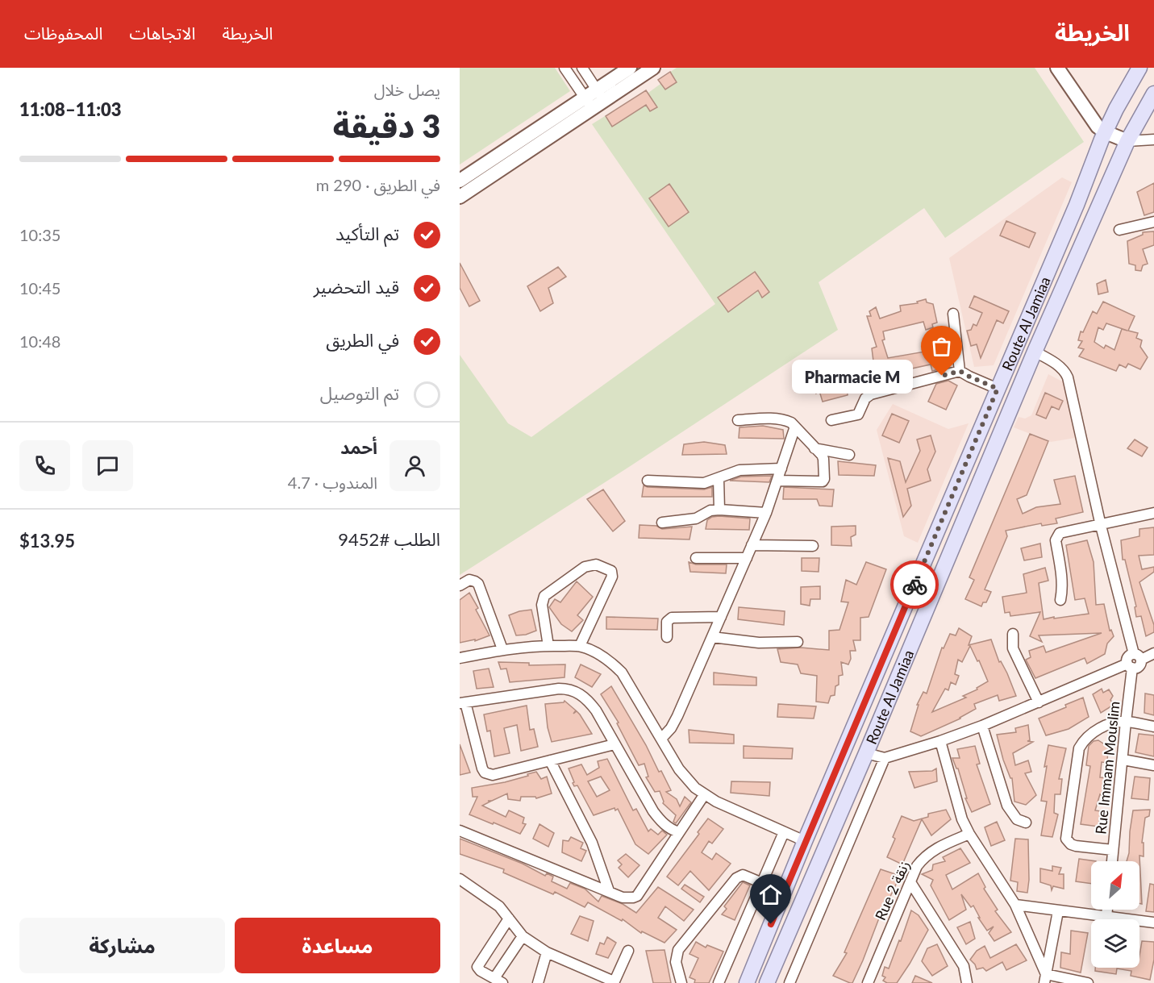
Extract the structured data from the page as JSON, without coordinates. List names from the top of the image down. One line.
{"streets":{"main road":["Route Al Jamiaa"],"street":["Rue Immam Mouslim","Rue 2 زنقة"]},"places":["Pharmacie M"],"north":"top right","page":{"header":"الخريطة","nav":["الخريطة","الاتجاهات","المحفوظات"],"heading":["3 دقيقة","يصل خلال","11:03–11:08"],"panel":["أحمد","المندوب · 4.7","الطلب #9452","$13.95"],"bar":"في الطريق · 290 m","list":[["تم التأكيد","10:35"],["قيد التحضير","10:45"],["في الطريق","10:48"],"تم التوصيل"],"bubble":"Pharmacie M","buttons":["مساعدة","مشاركة"]}}
